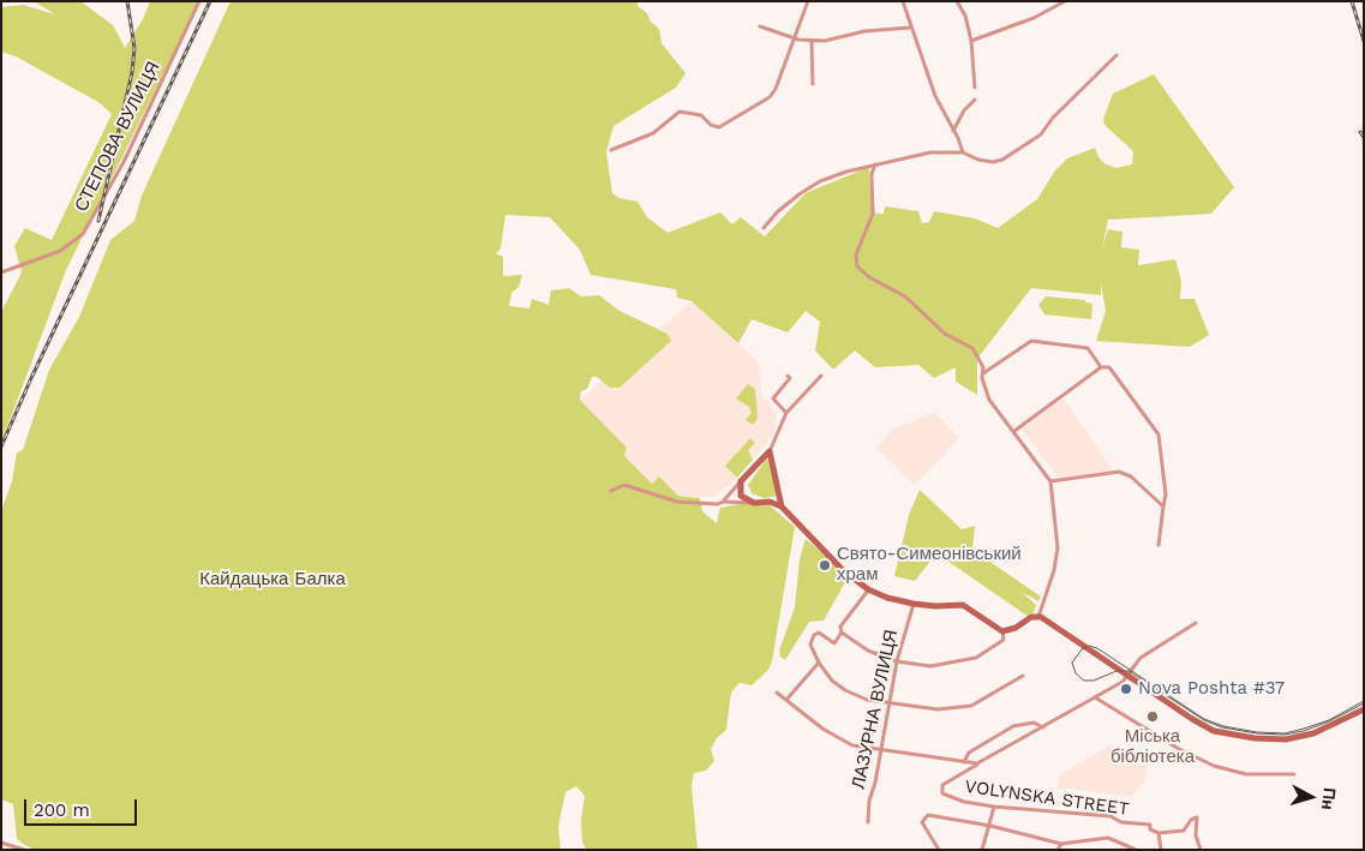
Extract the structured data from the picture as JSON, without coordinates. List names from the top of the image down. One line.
{"streets":{"street":["СТЕПОВА ВУЛИЦЯ","ЛАЗУРНА ВУЛИЦЯ","VOLYNSKA STREET"]},"crossings":[["ЛАЗУРНА ВУЛИЦЯ","VOLYNSKA STREET"]],"parks":["Кайдацька Балка"],"places":["Свято-Симеонівський храм","Nova Poshta #37","Міська бібліотека"],"scale_bar":"200 m","north":"right"}
